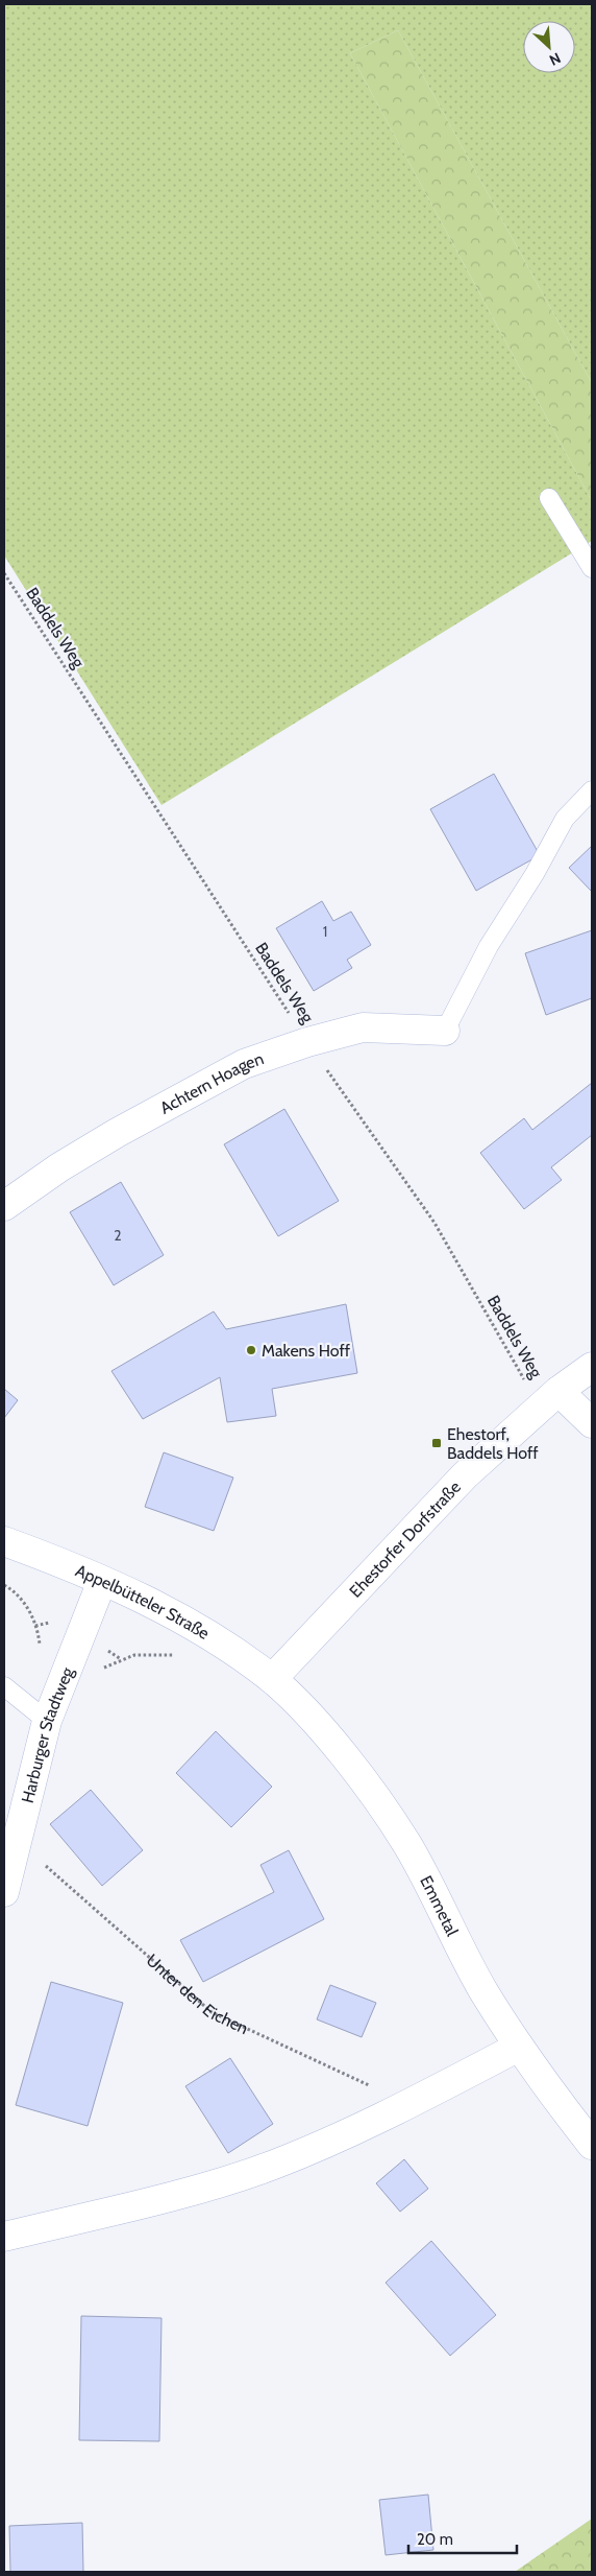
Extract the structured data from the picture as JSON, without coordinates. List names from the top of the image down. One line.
{"streets":{"street":["Achtern Hoagen","Ehestorfer Dorfstraße","Appelbütteler Straße","Harburger Stadtweg","Emmetal"],"path":["Baddels Weg","Unter den Eichen"]},"crossings":[["Baddels Weg","Achtern Hoagen"],["Baddels Weg","Ehestorfer Dorfstraße"],["Ehestorfer Dorfstraße","Appelbütteler Straße"],["Ehestorfer Dorfstraße","Emmetal"],["Appelbütteler Straße","Harburger Stadtweg"],["Appelbütteler Straße","Emmetal"],["Harburger Stadtweg","Unter den Eichen"]],"places":{"other":["Makens Hoff"],"transit":["Ehestorf, Baddels Hoff"]},"house_numbers":["1","2"],"scale_bar":"20 m","north":"bottom right"}
